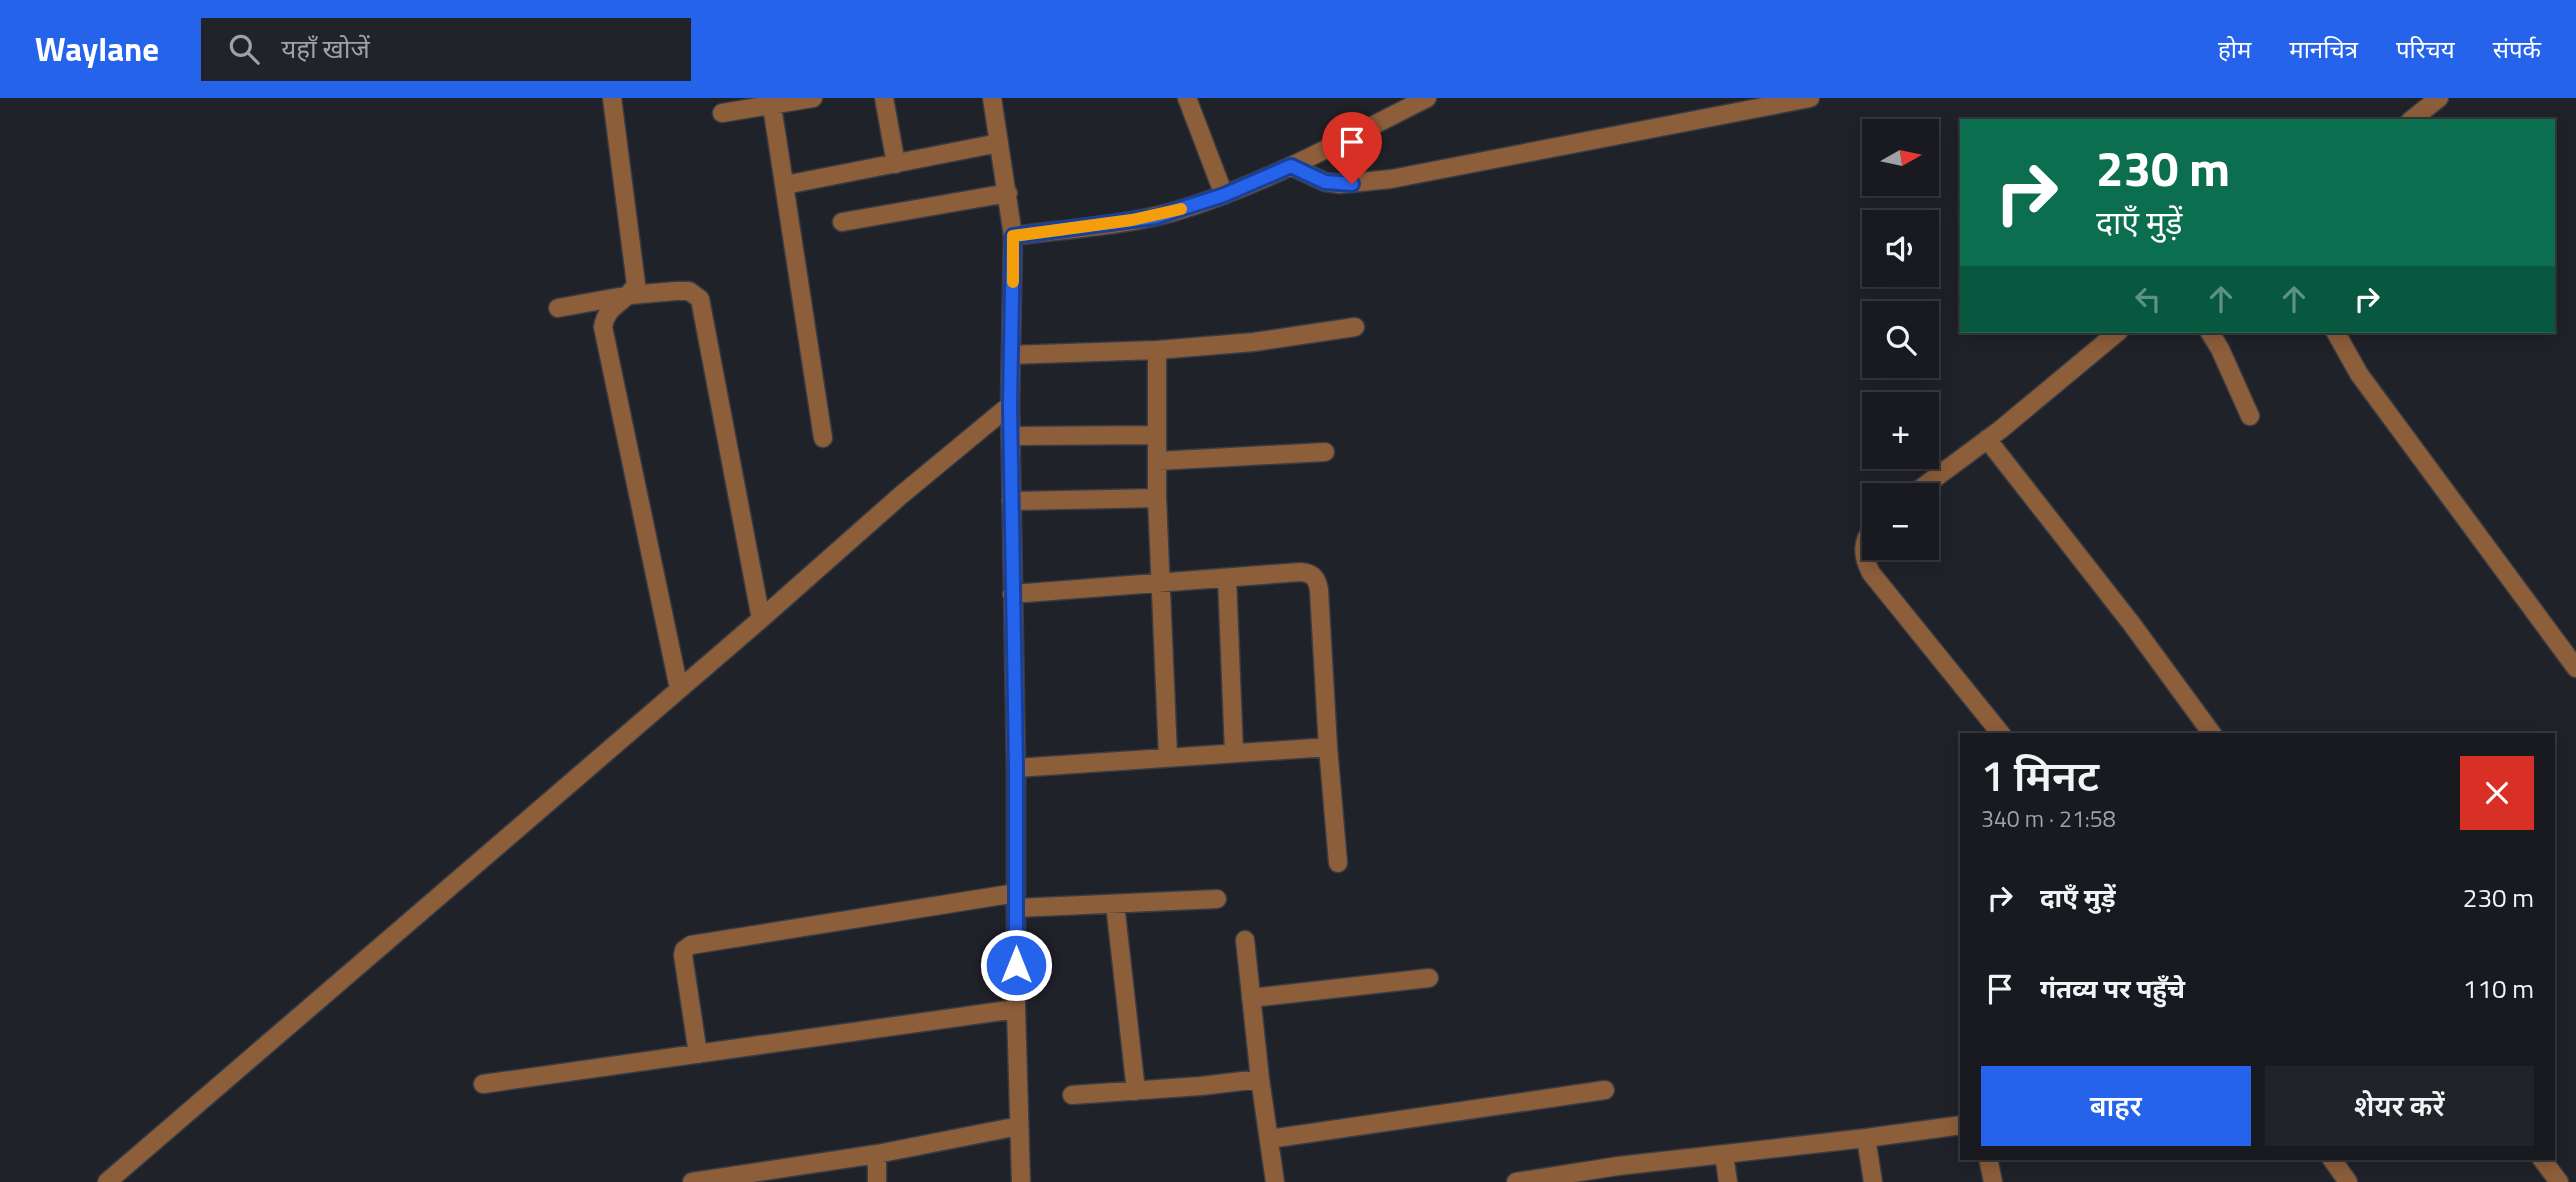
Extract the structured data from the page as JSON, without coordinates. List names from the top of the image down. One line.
{"north":"right","page":{"header":"Waylane","search":"यहाँ खोजें","nav":["होम","मानचित्र","परिचय","संपर्क"],"map_buttons":["+","−"],"turn":["230 m","दाएँ मुड़ें"],"heading":["1 मिनट","340 m · 21:58"],"list":[{"name":"दाएँ मुड़ें","value":"230 m"},{"name":"गंतव्य पर पहुँचे","value":"110 m"}],"buttons":["बाहर","शेयर करें"]}}
